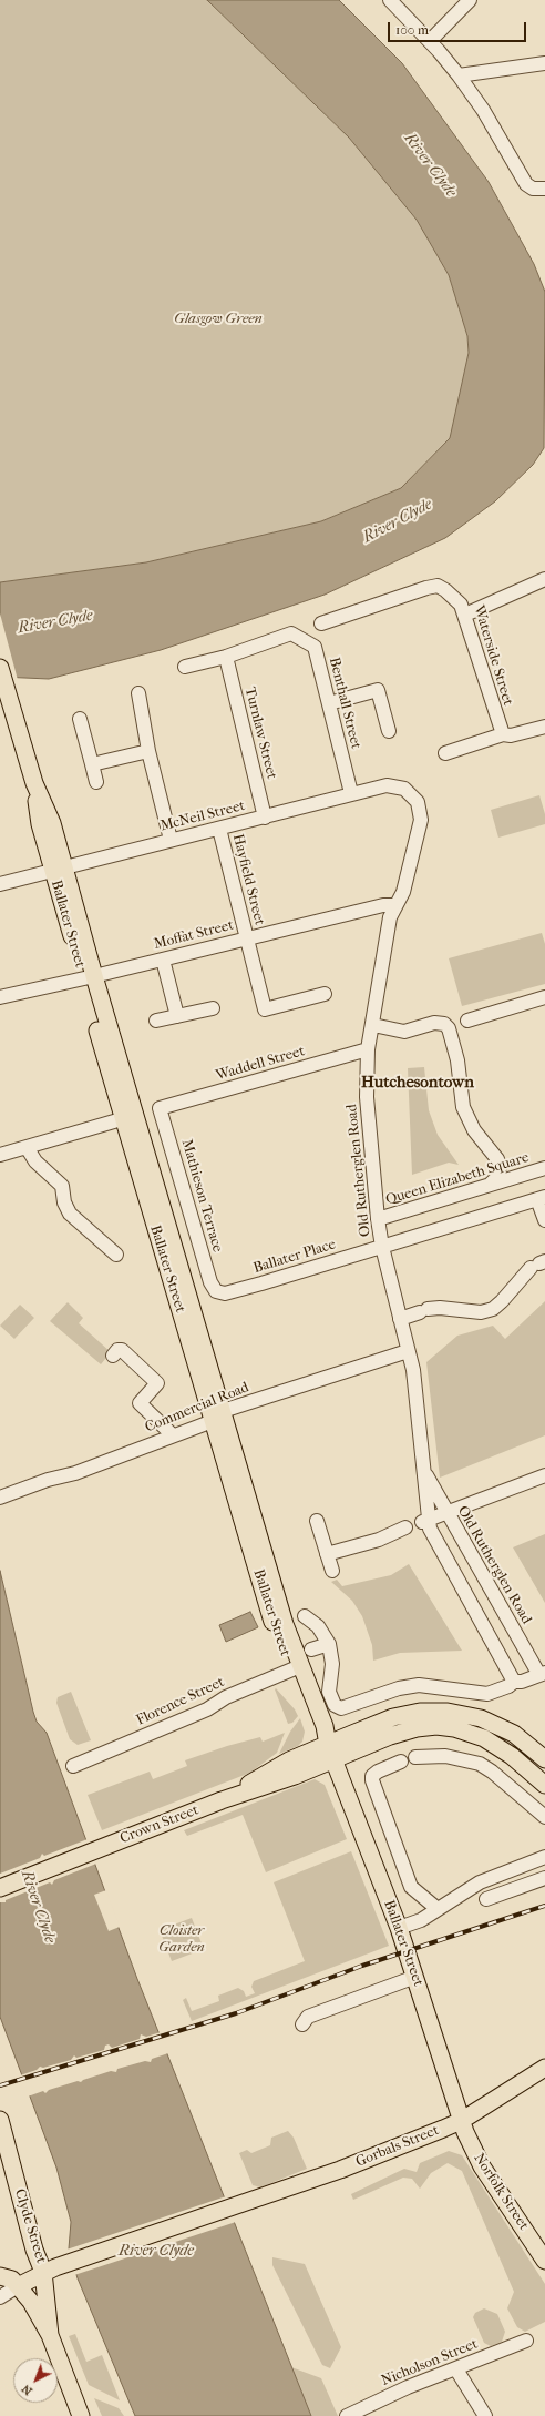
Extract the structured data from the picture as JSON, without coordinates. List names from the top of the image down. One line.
{"streets":{"main road":["Ballater Street","Crown Street","Gorbals Street","Norfolk Street","Clyde Street"],"street":["Waterside Street","Benthall Street","Turnlaw Street","McNeil Street","Hayfield Street","Moffat Street","Waddell Street","Old Rutherglen Road","Queen Elizabeth Square","Mathieson Terrace","Ballater Place","Commercial Road","Florence Street","Nicholson Street"]},"crossings":[["Benthall Street","Turnlaw Street"],["Benthall Street","McNeil Street"],["Turnlaw Street","McNeil Street"],["McNeil Street","Hayfield Street"],["McNeil Street","Ballater Street"],["McNeil Street","Old Rutherglen Road"],["Hayfield Street","Moffat Street"],["Ballater Street","Moffat Street"],["Ballater Street","Commercial Road"],["Ballater Street","Florence Street"],["Ballater Street","Crown Street"],["Ballater Street","Gorbals Street"],["Ballater Street","Norfolk Street"],["Moffat Street","Old Rutherglen Road"],["Waddell Street","Old Rutherglen Road"],["Waddell Street","Mathieson Terrace"],["Old Rutherglen Road","Queen Elizabeth Square"],["Old Rutherglen Road","Ballater Place"],["Old Rutherglen Road","Commercial Road"],["Mathieson Terrace","Ballater Place"],["Gorbals Street","Norfolk Street"],["Gorbals Street","Clyde Street"]],"districts":["Hutchesontown"],"water":["River Clyde"],"parks":["Glasgow Green","Cloister Garden"],"scale_bar":"100 m","north":"bottom left"}
